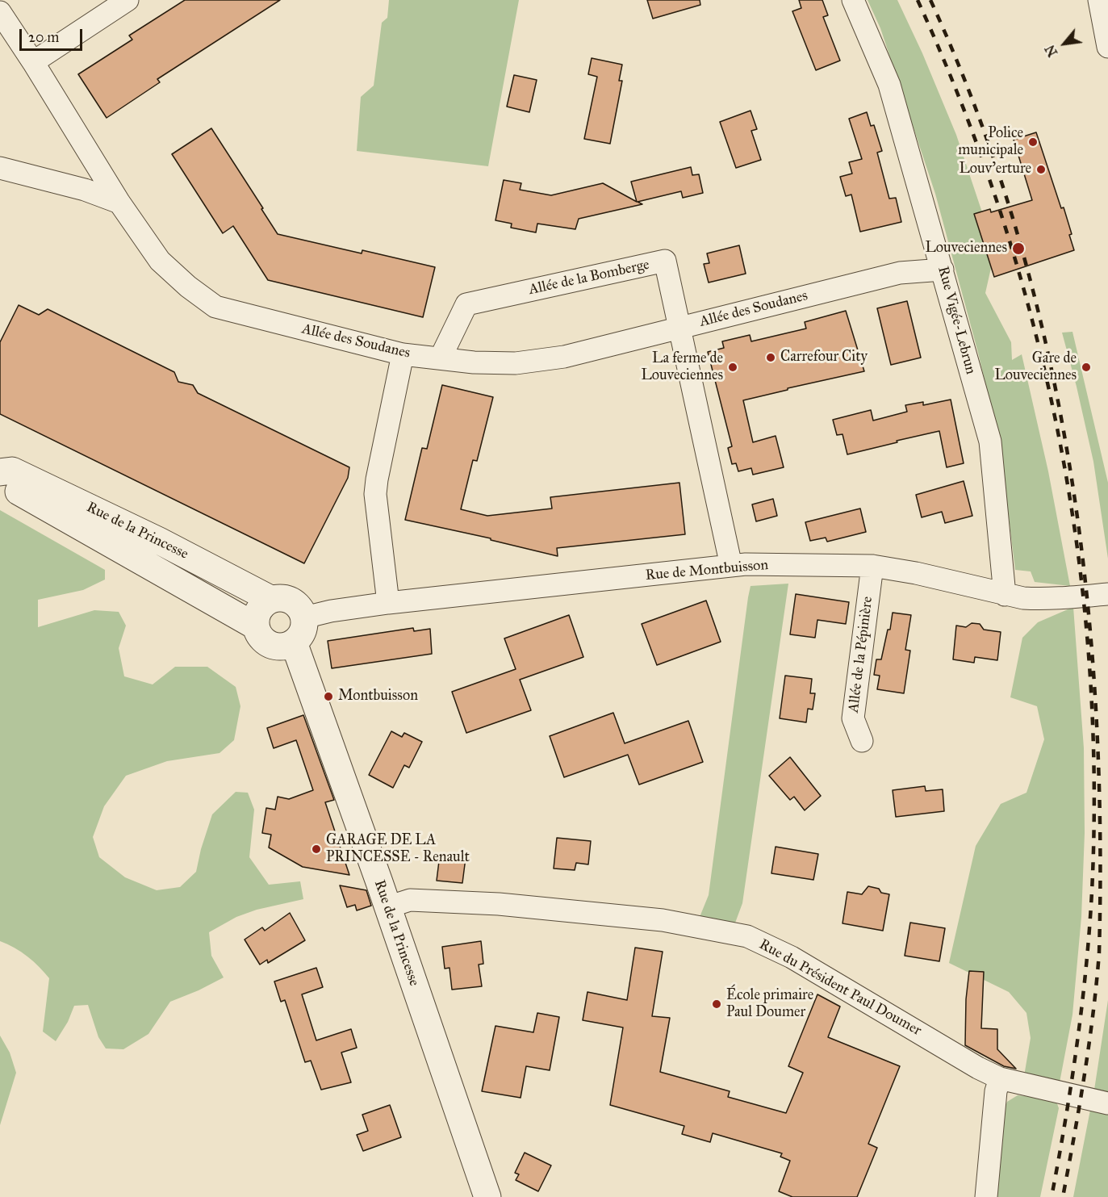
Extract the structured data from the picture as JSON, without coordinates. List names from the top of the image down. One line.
{"streets":{"street":["Allée de la Bomberge","Allée des Soudanes","Rue Vigée-Lebrun","Rue de la Princesse","Rue de Montbuisson","Allée de la Pépinière","Rue du Président Paul Doumer"]},"crossings":[["Allée de la Bomberge","Allée des Soudanes"],["Allée de la Bomberge","Rue de Montbuisson"],["Allée des Soudanes","Rue Vigée-Lebrun"],["Rue Vigée-Lebrun","Rue de Montbuisson"],["Rue de la Princesse","Rue de Montbuisson"],["Rue de la Princesse","Rue du Président Paul Doumer"],["Rue de Montbuisson","Allée de la Pépinière"]],"places":["Police municipale","Louv'erture","Louveciennes","Carrefour City","La ferme de Louveciennes","Gare de Louveciennes","Montbuisson","GARAGE DE LA PRINCESSE - Renault","École primaire Paul Doumer"],"scale_bar":"20 m","north":"bottom left"}
